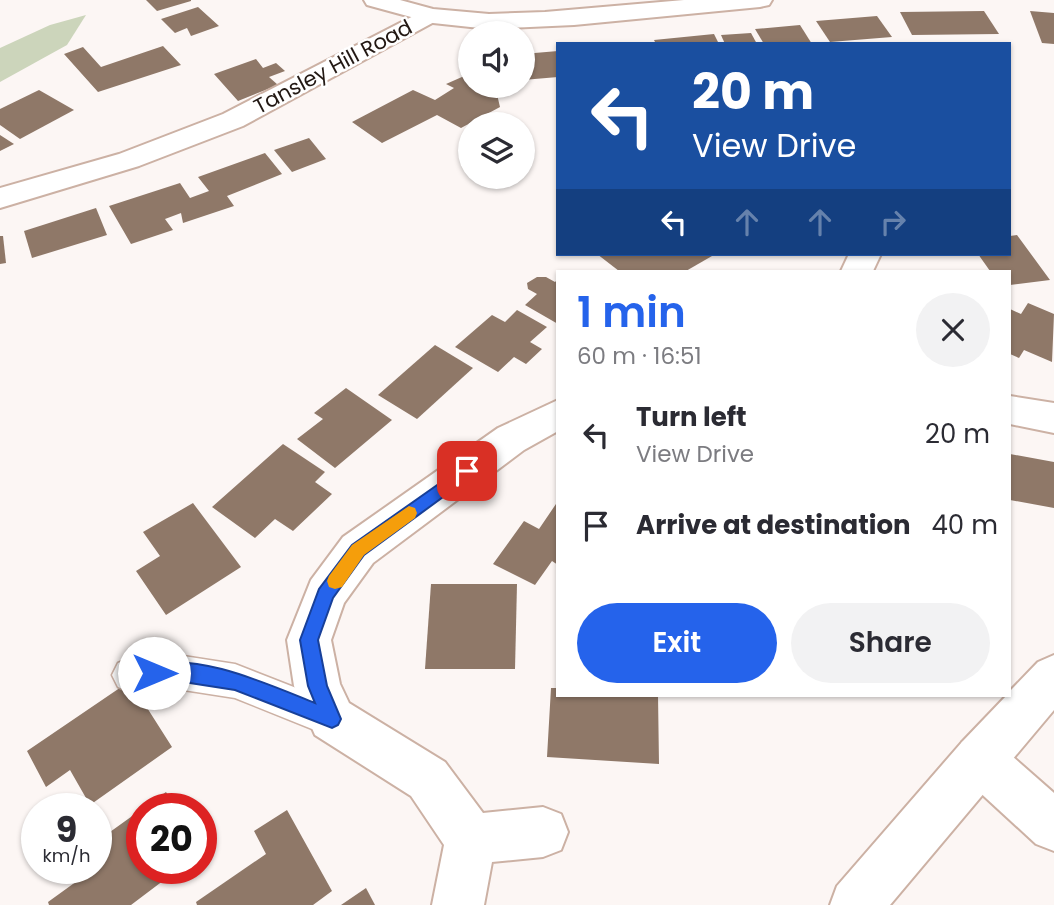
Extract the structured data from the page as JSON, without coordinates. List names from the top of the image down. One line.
{"streets":{"street":["Tansley Hill Road"]},"page":{"turn":["20 m","View Drive"],"heading":["1 min","60 m · 16:51"],"list":[{"name":"Turn left","note":"View Drive","value":"20 m"},{"name":"Arrive at destination","value":"40 m"}],"buttons":["Exit","Share"],"speed":"9 km/h","limit":"20"}}
